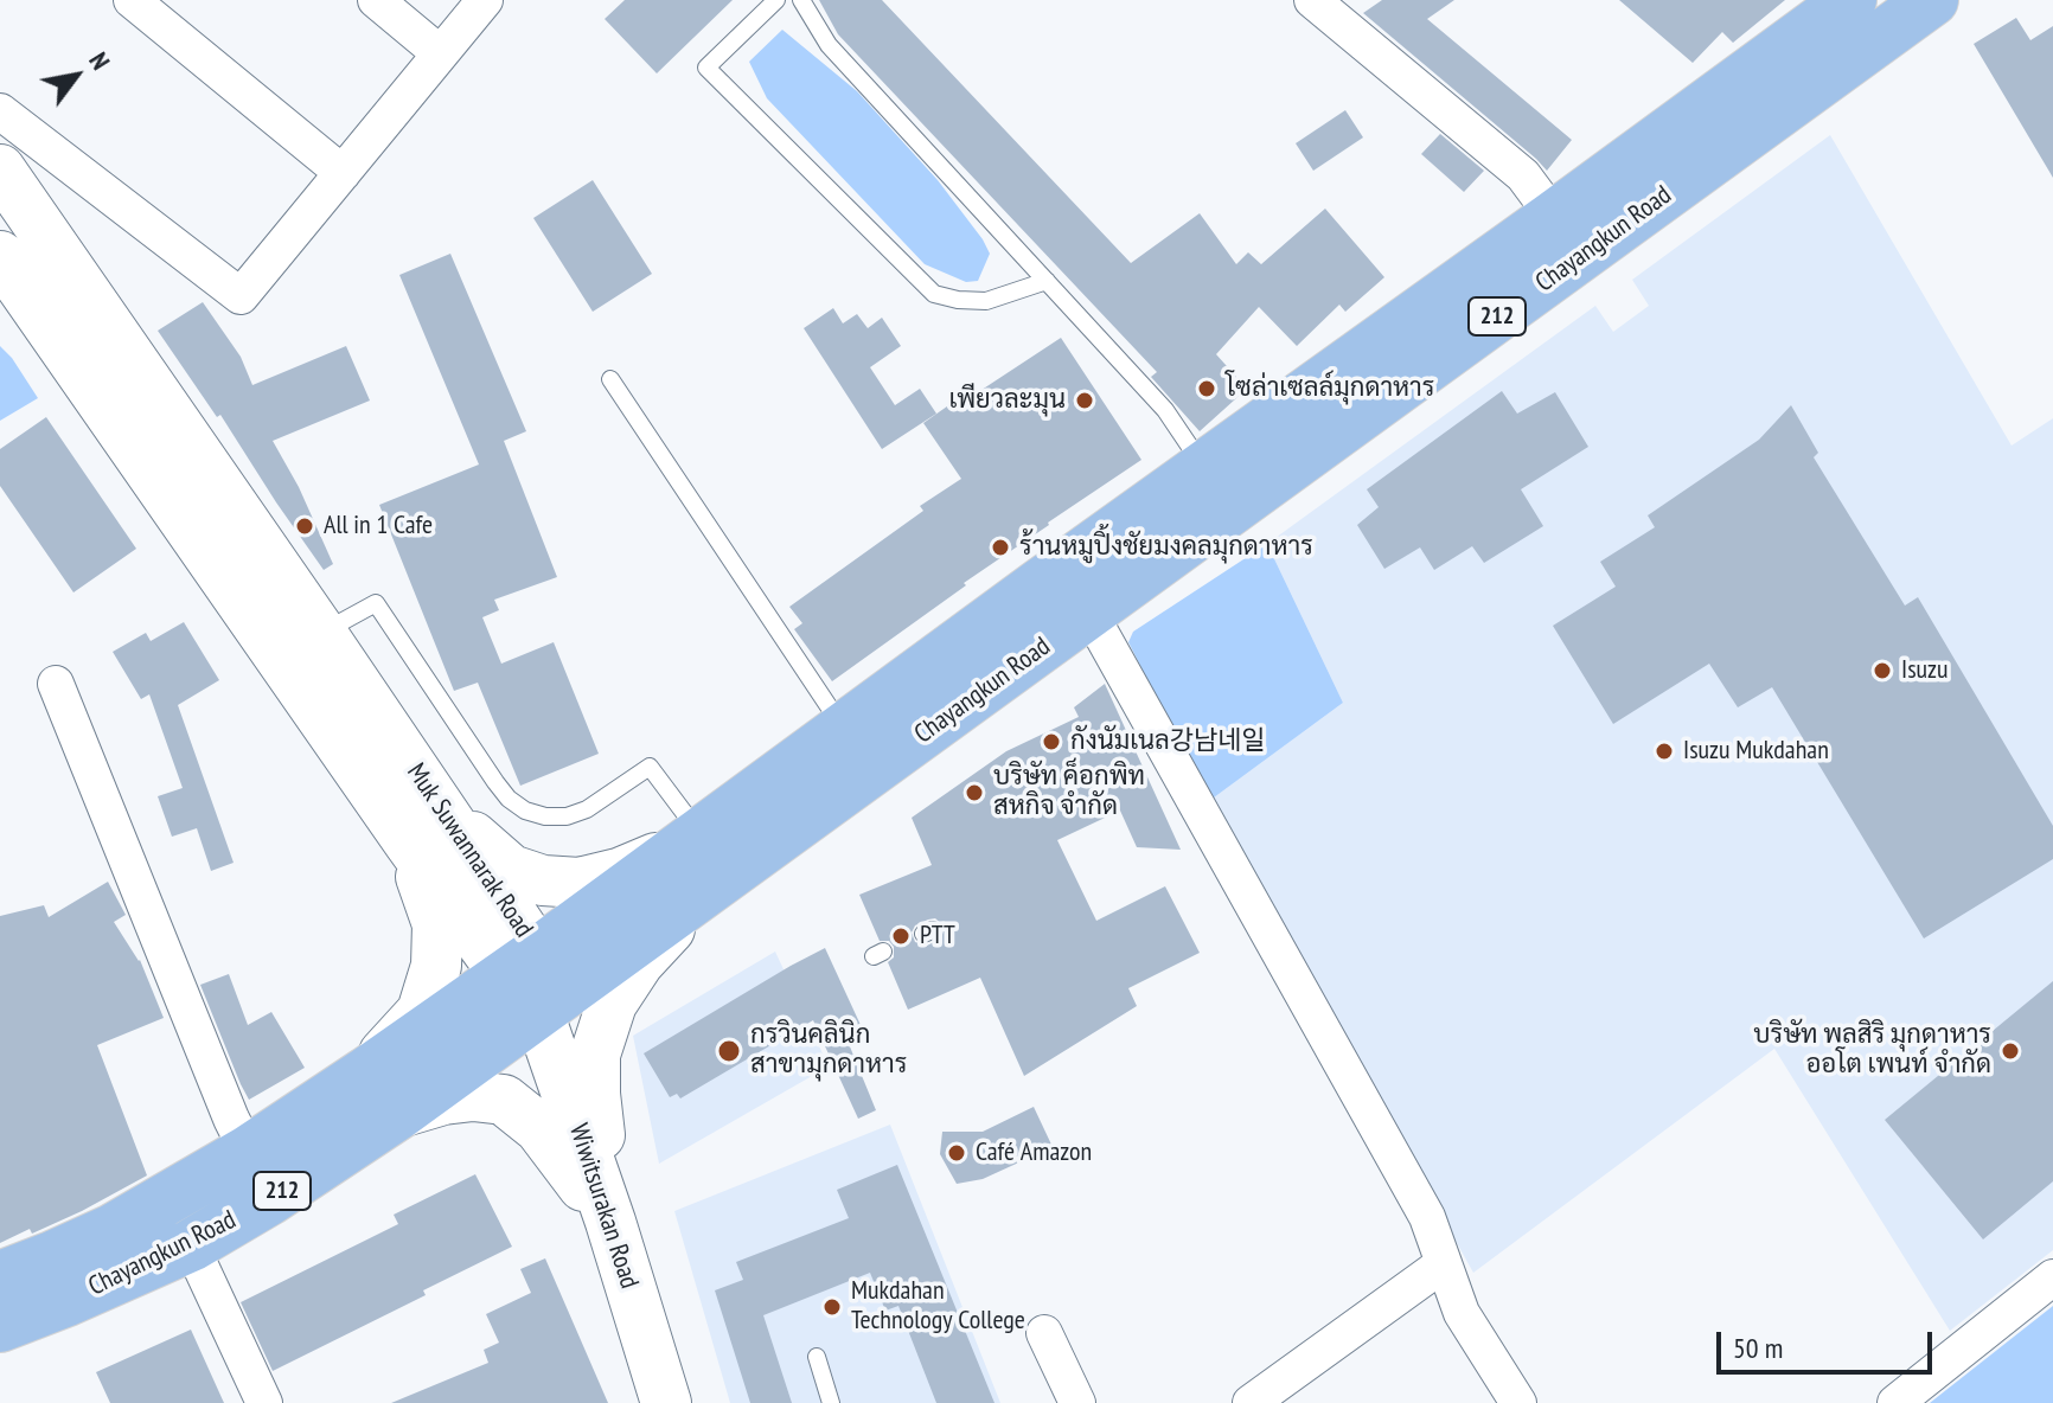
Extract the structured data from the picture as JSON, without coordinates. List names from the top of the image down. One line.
{"streets":{"main road":["Chayangkun Road","212","Muk Suwannarak Road","Wiwitsurakan Road"]},"crossings":[["Chayangkun Road","Muk Suwannarak Road"],["Chayangkun Road","Wiwitsurakan Road"],["Muk Suwannarak Road","Wiwitsurakan Road"]],"places":["โซล่าเซลล์มุกดาหาร","เพียวละมุน","All in 1 Cafe","ร้านหมูปิ้งชัยมงคลมุกดาหาร","Isuzu","กังนัมเนล강남네일","Isuzu Mukdahan","บริษัท ค็อกพิท สหกิจ จำกัด","PTT","กรวินคลินิก สาขามุกดาหาร","บริษัท พลสิริ มุกดาหาร ออโต เพนท์ จำกัด","Café Amazon","Mukdahan Technology College"],"scale_bar":"50 m","north":"top right"}
